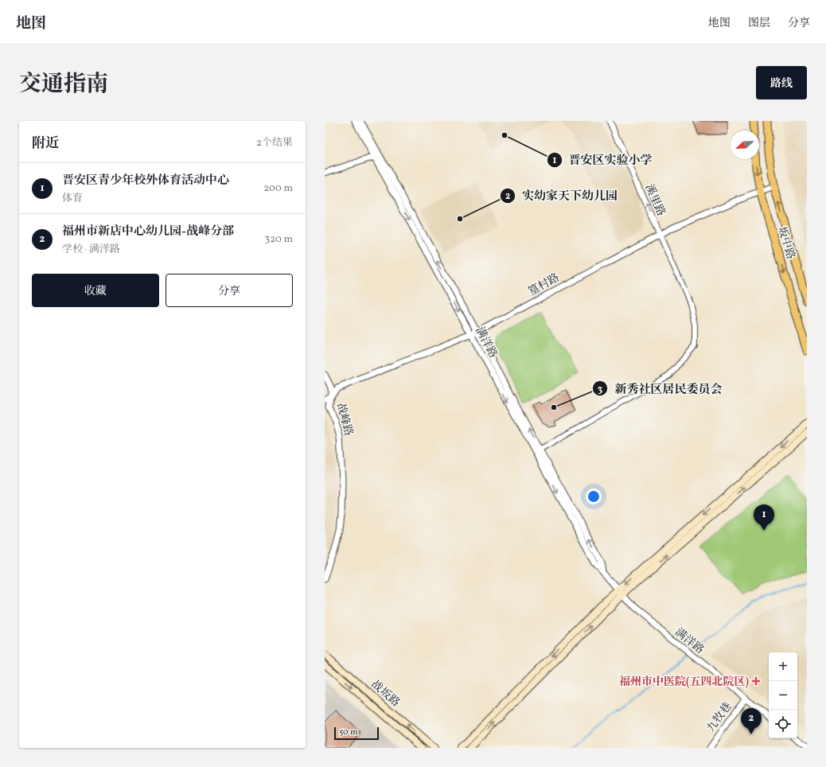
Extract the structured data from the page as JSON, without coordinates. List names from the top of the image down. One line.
{"streets":{"main road":["坂中路","战坂路"],"street":["溪里路","篁村路","满洋路","战峰路","九牧巷"]},"crossings":[["溪里路","篁村路"],["坂中路","篁村路"],["篁村路","满洋路"],["篁村路","战峰路"],["满洋路","九牧巷"]],"one_way":["溪里路"],"places":{"other":["晋安区实验小学","实幼家天下幼儿园","新秀社区居民委员会"],"health":["福州市中医院(五四北院区)"]},"scale_bar":"50 m","north":"bottom left","page":{"header":"地图","nav":["地图","图层","分享"],"title":"交通指南","buttons":["路线",["收藏","分享"]],"heading":["附近","2个结果"],"list":[{"mark":"1","name":"晋安区青少年校外体育活动中心","note":"体育","value":"200 m"},{"mark":"2","name":"福州市新店中心幼儿园-战峰分部","note":"学校 · 满洋路","value":"320 m"}],"pins":["1","2"],"map_buttons":["+","−"],"scale":"50 m"}}
